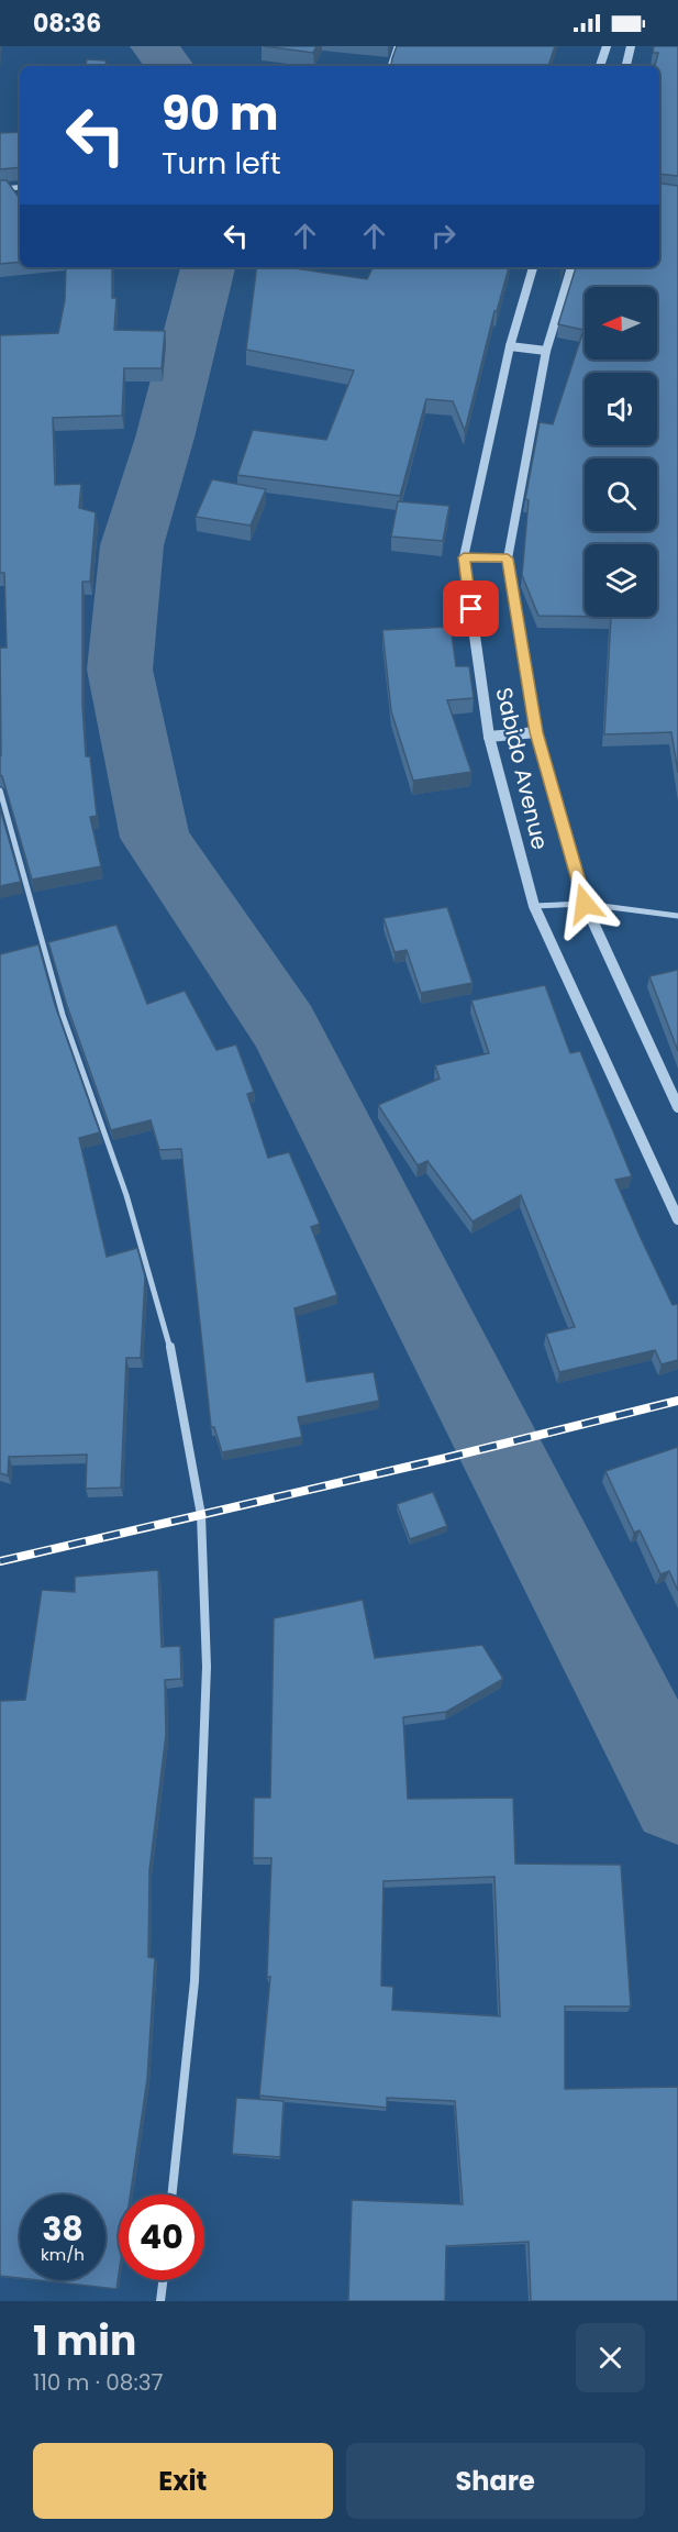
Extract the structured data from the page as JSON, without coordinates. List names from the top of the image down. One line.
{"streets":{"street":["Sabido Avenue"]},"north":"left","page":{"status":"08:36","turn":["90 m","Turn left"],"speed":"38 km/h","limit":"40","heading":["1 min","110 m · 08:37"],"buttons":["Exit","Share"]}}
